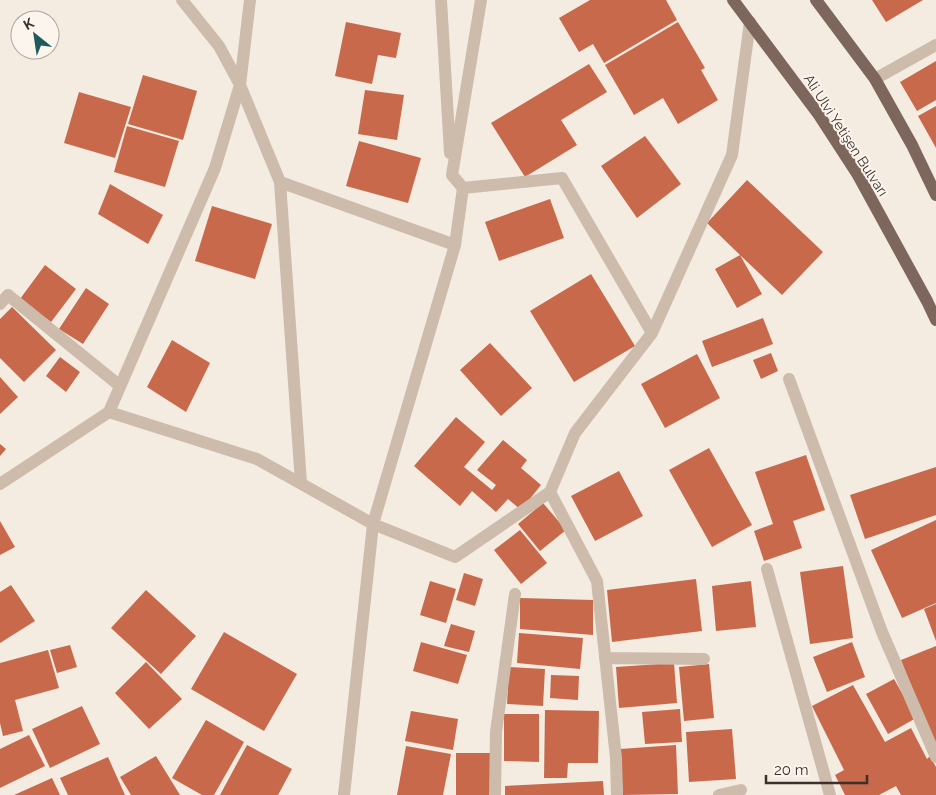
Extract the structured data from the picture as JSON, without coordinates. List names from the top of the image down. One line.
{"streets":{"main road":["Ali Ulvi Yetişen Bulvarı"]},"scale_bar":"20 m","north":"top left"}
